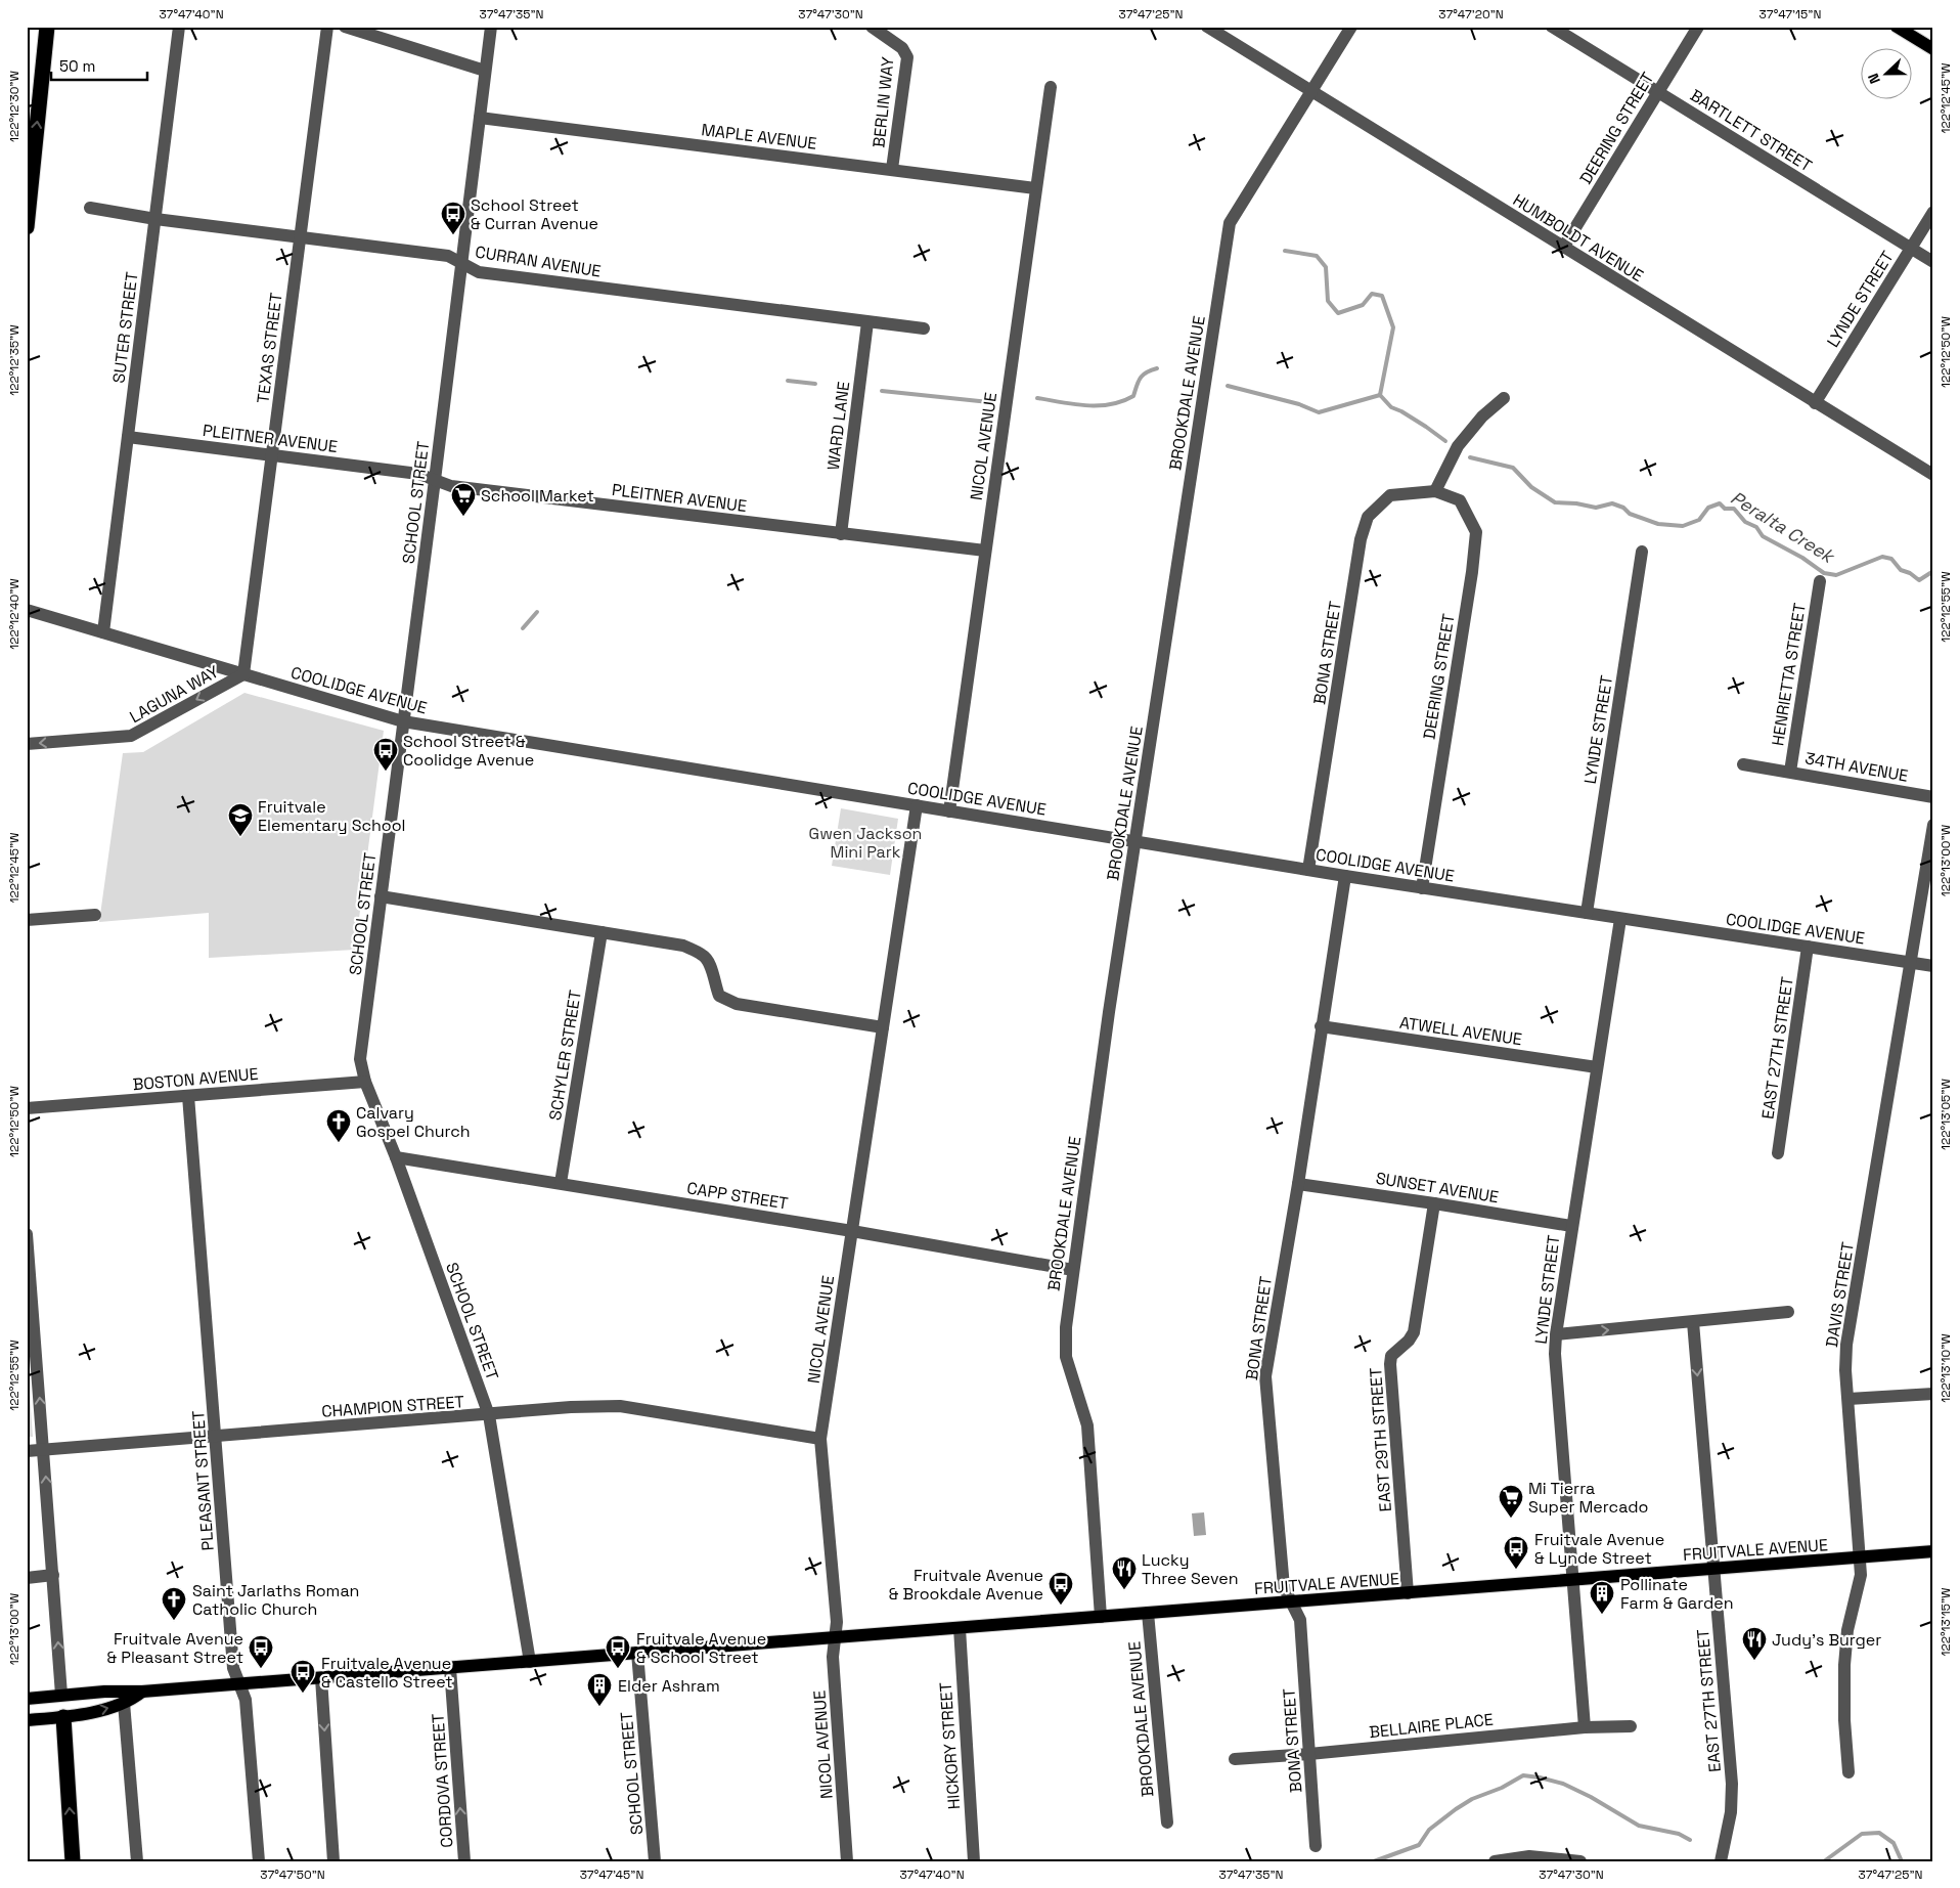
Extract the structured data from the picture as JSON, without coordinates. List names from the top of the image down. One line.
{"streets":{"main road":["FRUITVALE AVENUE"],"street":["BERLIN WAY","DEERING STREET","BARTLETT STREET","MAPLE AVENUE","HUMBOLDT AVENUE","CURRAN AVENUE","LYNDE STREET","SUTER STREET","TEXAS STREET","BROOKDALE AVENUE","WARD LANE","PLEITNER AVENUE","NICOL AVENUE","SCHOOL STREET","BONA STREET","HENRIETTA STREET","COOLIDGE AVENUE","LAGUNA WAY","34TH AVENUE","ATWELL AVENUE","EAST 27TH STREET","SCHYLER STREET","BOSTON AVENUE","SUNSET AVENUE","CAPP STREET","DAVIS STREET","CHAMPION STREET","EAST 29TH STREET","PLEASANT STREET","BELLAIRE PLACE","HICKORY STREET","CORDOVA STREET"]},"crossings":[["BERLIN WAY","MAPLE AVENUE"],["DEERING STREET","BARTLETT STREET"],["DEERING STREET","HUMBOLDT AVENUE"],["DEERING STREET","BONA STREET"],["DEERING STREET","COOLIDGE AVENUE"],["BARTLETT STREET","LYNDE STREET"],["MAPLE AVENUE","NICOL AVENUE"],["MAPLE AVENUE","SCHOOL STREET"],["HUMBOLDT AVENUE","LYNDE STREET"],["HUMBOLDT AVENUE","BROOKDALE AVENUE"],["CURRAN AVENUE","SUTER STREET"],["CURRAN AVENUE","TEXAS STREET"],["CURRAN AVENUE","WARD LANE"],["CURRAN AVENUE","SCHOOL STREET"],["LYNDE STREET","COOLIDGE AVENUE"],["LYNDE STREET","ATWELL AVENUE"],["LYNDE STREET","SUNSET AVENUE"],["LYNDE STREET","FRUITVALE AVENUE"],["LYNDE STREET","BELLAIRE PLACE"],["SUTER STREET","PLEITNER AVENUE"],["SUTER STREET","COOLIDGE AVENUE"],["TEXAS STREET","PLEITNER AVENUE"],["TEXAS STREET","COOLIDGE AVENUE"],["TEXAS STREET","LAGUNA WAY"],["BROOKDALE AVENUE","COOLIDGE AVENUE"],["BROOKDALE AVENUE","CAPP STREET"],["BROOKDALE AVENUE","FRUITVALE AVENUE"],["WARD LANE","PLEITNER AVENUE"],["PLEITNER AVENUE","NICOL AVENUE"],["PLEITNER AVENUE","SCHOOL STREET"],["NICOL AVENUE","COOLIDGE AVENUE"],["NICOL AVENUE","CAPP STREET"],["NICOL AVENUE","CHAMPION STREET"],["NICOL AVENUE","FRUITVALE AVENUE"],["SCHOOL STREET","COOLIDGE AVENUE"],["SCHOOL STREET","BOSTON AVENUE"],["SCHOOL STREET","CAPP STREET"],["SCHOOL STREET","CHAMPION STREET"],["SCHOOL STREET","FRUITVALE AVENUE"],["BONA STREET","COOLIDGE AVENUE"],["BONA STREET","ATWELL AVENUE"],["BONA STREET","SUNSET AVENUE"],["BONA STREET","FRUITVALE AVENUE"],["BONA STREET","BELLAIRE PLACE"],["HENRIETTA STREET","34TH AVENUE"],["COOLIDGE AVENUE","LAGUNA WAY"],["COOLIDGE AVENUE","EAST 27TH STREET"],["COOLIDGE AVENUE","DAVIS STREET"],["EAST 27TH STREET","FRUITVALE AVENUE"],["SCHYLER STREET","CAPP STREET"],["BOSTON AVENUE","PLEASANT STREET"],["SUNSET AVENUE","EAST 29TH STREET"],["DAVIS STREET","FRUITVALE AVENUE"],["CHAMPION STREET","PLEASANT STREET"],["EAST 29TH STREET","FRUITVALE AVENUE"],["PLEASANT STREET","FRUITVALE AVENUE"],["FRUITVALE AVENUE","HICKORY STREET"],["FRUITVALE AVENUE","CORDOVA STREET"]],"one_way":["LAGUNA WAY","CORDOVA STREET"],"water":["Peralta Creek"],"parks":["Gwen Jackson Mini Park"],"places":{"bus stop":["School Street & Curran Avenue","School Street & Coolidge Avenue","Fruitvale Avenue & Lynde Street","Fruitvale Avenue & Brookdale Avenue","Fruitvale Avenue & Pleasant Street","Fruitvale Avenue & School Street","Fruitvale Avenue & Castello Street"],"supermarket":["School Market","Mi Tierra Super Mercado"],"school or university":["Fruitvale Elementary School"],"church":["Calvary Gospel Church","Saint Jarlaths Roman Catholic Church"],"restaurant":["Lucky Three Seven","Judy's Burger"],"building":["Pollinate Farm & Garden","Elder Ashram"]},"scale_bar":"50 m","north":"left","coordinates":["37°47'40\"N","37°47'35\"N","37°47'30\"N","37°47'25\"N","37°47'20\"N","37°47'15\"N","122°12'45\"W","122°12'30\"W","122°12'50\"W","122°12'35\"W","122°12'55\"W","122°12'40\"W","122°13'00\"W","122°13'05\"W","122°13'10\"W","122°13'15\"W","37°47'50\"N","37°47'45\"N"]}
